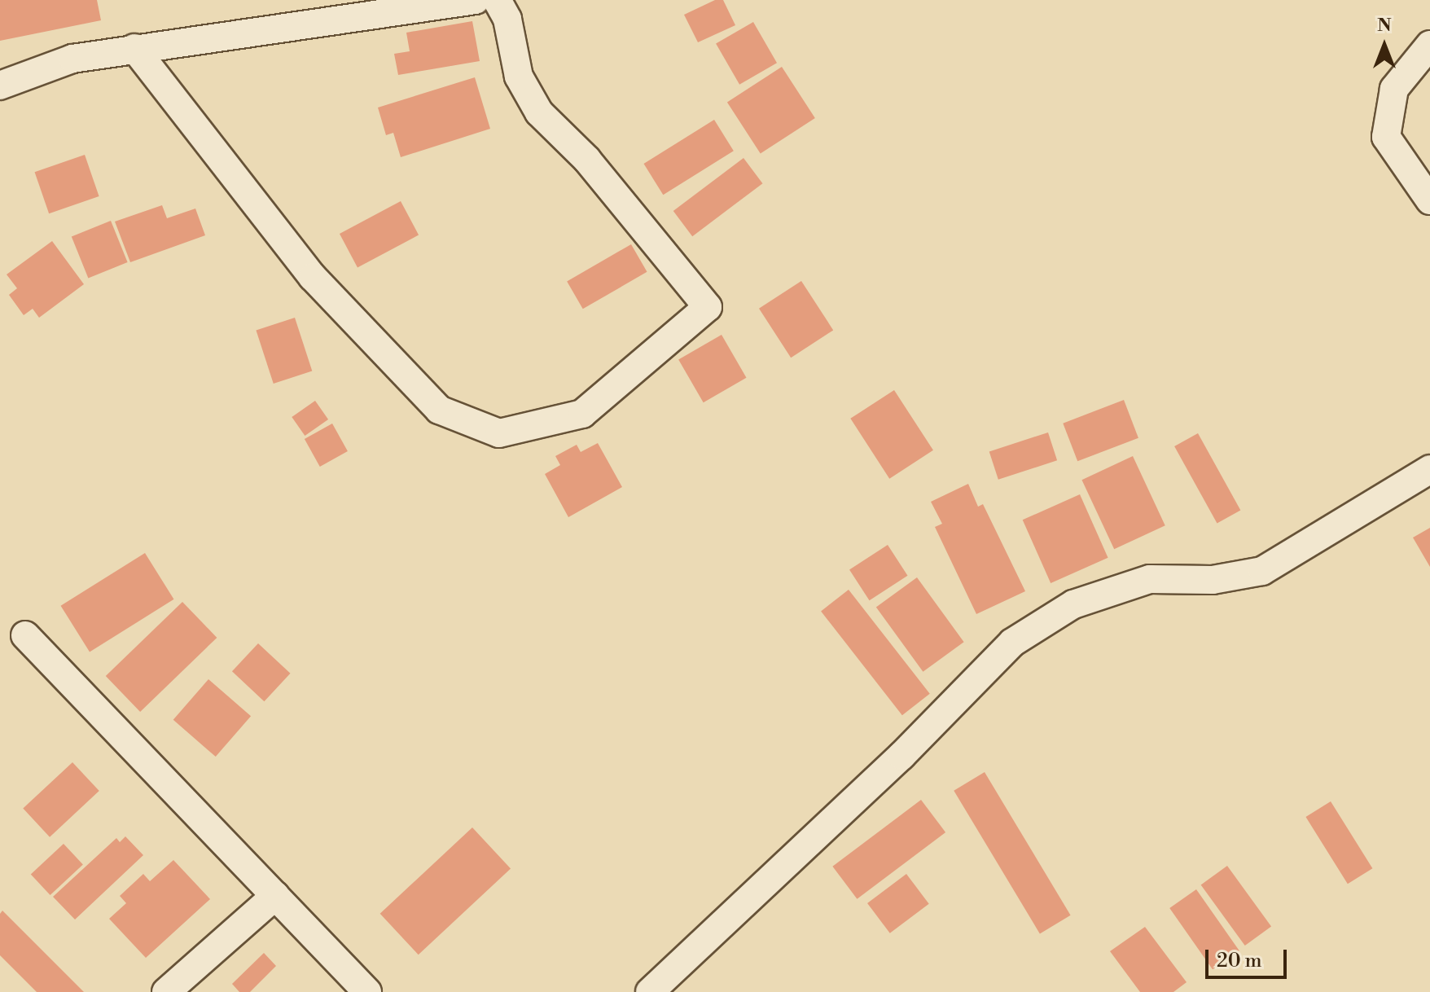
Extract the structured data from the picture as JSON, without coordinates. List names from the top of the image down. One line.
{"scale_bar":"20 m","north":"top"}
